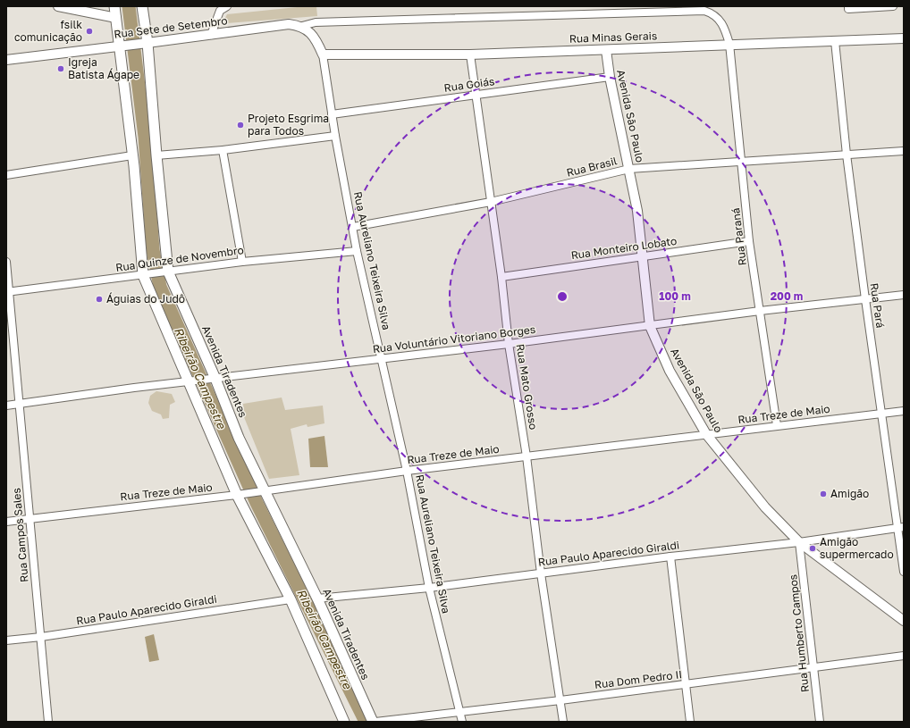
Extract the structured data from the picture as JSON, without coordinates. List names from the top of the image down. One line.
{"streets":{"main road":["Avenida Tiradentes"],"street":["Rua Sete de Setembro","Rua Minas Gerais","Rua Goiás","Avenida São Paulo","Rua Brasil","Rua Paraná","Rua Monteiro Lobato","Rua Quinze de Novembro","Rua Aureliano Teixeira Silva","Rua Pará","Rua Voluntário Vitoriano Borges","Rua Mato Grosso","Rua Treze de Maio","Rua Campos Sales","Rua Paulo Aparecido Giraldi","Rua Humberto Campos","Rua Dom Pedro II"]},"crossings":[["Rua Sete de Setembro","Rua Paraná"],["Rua Sete de Setembro","Avenida Tiradentes"],["Rua Minas Gerais","Avenida São Paulo"],["Rua Minas Gerais","Rua Paraná"],["Rua Minas Gerais","Rua Aureliano Teixeira Silva"],["Rua Minas Gerais","Rua Pará"],["Rua Minas Gerais","Rua Mato Grosso"],["Rua Goiás","Avenida São Paulo"],["Rua Goiás","Rua Aureliano Teixeira Silva"],["Rua Goiás","Rua Mato Grosso"],["Avenida São Paulo","Rua Brasil"],["Avenida São Paulo","Rua Monteiro Lobato"],["Avenida São Paulo","Rua Voluntário Vitoriano Borges"],["Avenida São Paulo","Rua Treze de Maio"],["Avenida São Paulo","Rua Paulo Aparecido Giraldi"],["Avenida São Paulo","Rua Humberto Campos"],["Rua Brasil","Rua Paraná"],["Rua Brasil","Rua Aureliano Teixeira Silva"],["Rua Brasil","Rua Pará"],["Rua Brasil","Rua Mato Grosso"],["Rua Paraná","Rua Monteiro Lobato"],["Rua Paraná","Rua Voluntário Vitoriano Borges"],["Rua Paraná","Rua Treze de Maio"],["Rua Monteiro Lobato","Rua Mato Grosso"],["Rua Quinze de Novembro","Rua Aureliano Teixeira Silva"],["Rua Quinze de Novembro","Avenida Tiradentes"],["Rua Quinze de Novembro","Rua Campos Sales"],["Rua Aureliano Teixeira Silva","Rua Voluntário Vitoriano Borges"],["Rua Aureliano Teixeira Silva","Rua Treze de Maio"],["Rua Aureliano Teixeira Silva","Rua Paulo Aparecido Giraldi"],["Rua Aureliano Teixeira Silva","Rua Dom Pedro II"],["Rua Pará","Rua Voluntário Vitoriano Borges"],["Rua Pará","Rua Treze de Maio"],["Rua Pará","Rua Paulo Aparecido Giraldi"],["Rua Voluntário Vitoriano Borges","Avenida Tiradentes"],["Rua Voluntário Vitoriano Borges","Rua Mato Grosso"],["Rua Voluntário Vitoriano Borges","Rua Campos Sales"],["Avenida Tiradentes","Rua Treze de Maio"],["Avenida Tiradentes","Rua Paulo Aparecido Giraldi"],["Avenida Tiradentes","Rua Dom Pedro II"],["Rua Mato Grosso","Rua Treze de Maio"],["Rua Mato Grosso","Rua Paulo Aparecido Giraldi"],["Rua Mato Grosso","Rua Dom Pedro II"],["Rua Treze de Maio","Rua Campos Sales"],["Rua Campos Sales","Rua Paulo Aparecido Giraldi"],["Rua Paulo Aparecido Giraldi","Rua Humberto Campos"],["Rua Humberto Campos","Rua Dom Pedro II"]],"water":["Ribeirão Campestre"],"places":["fsilk comunicação","Igreja Batista Ágape","Projeto Esgrima para Todos","Águias do Judô","Amigão","Amigão supermercado"],"rings":["100 m","200 m"]}
